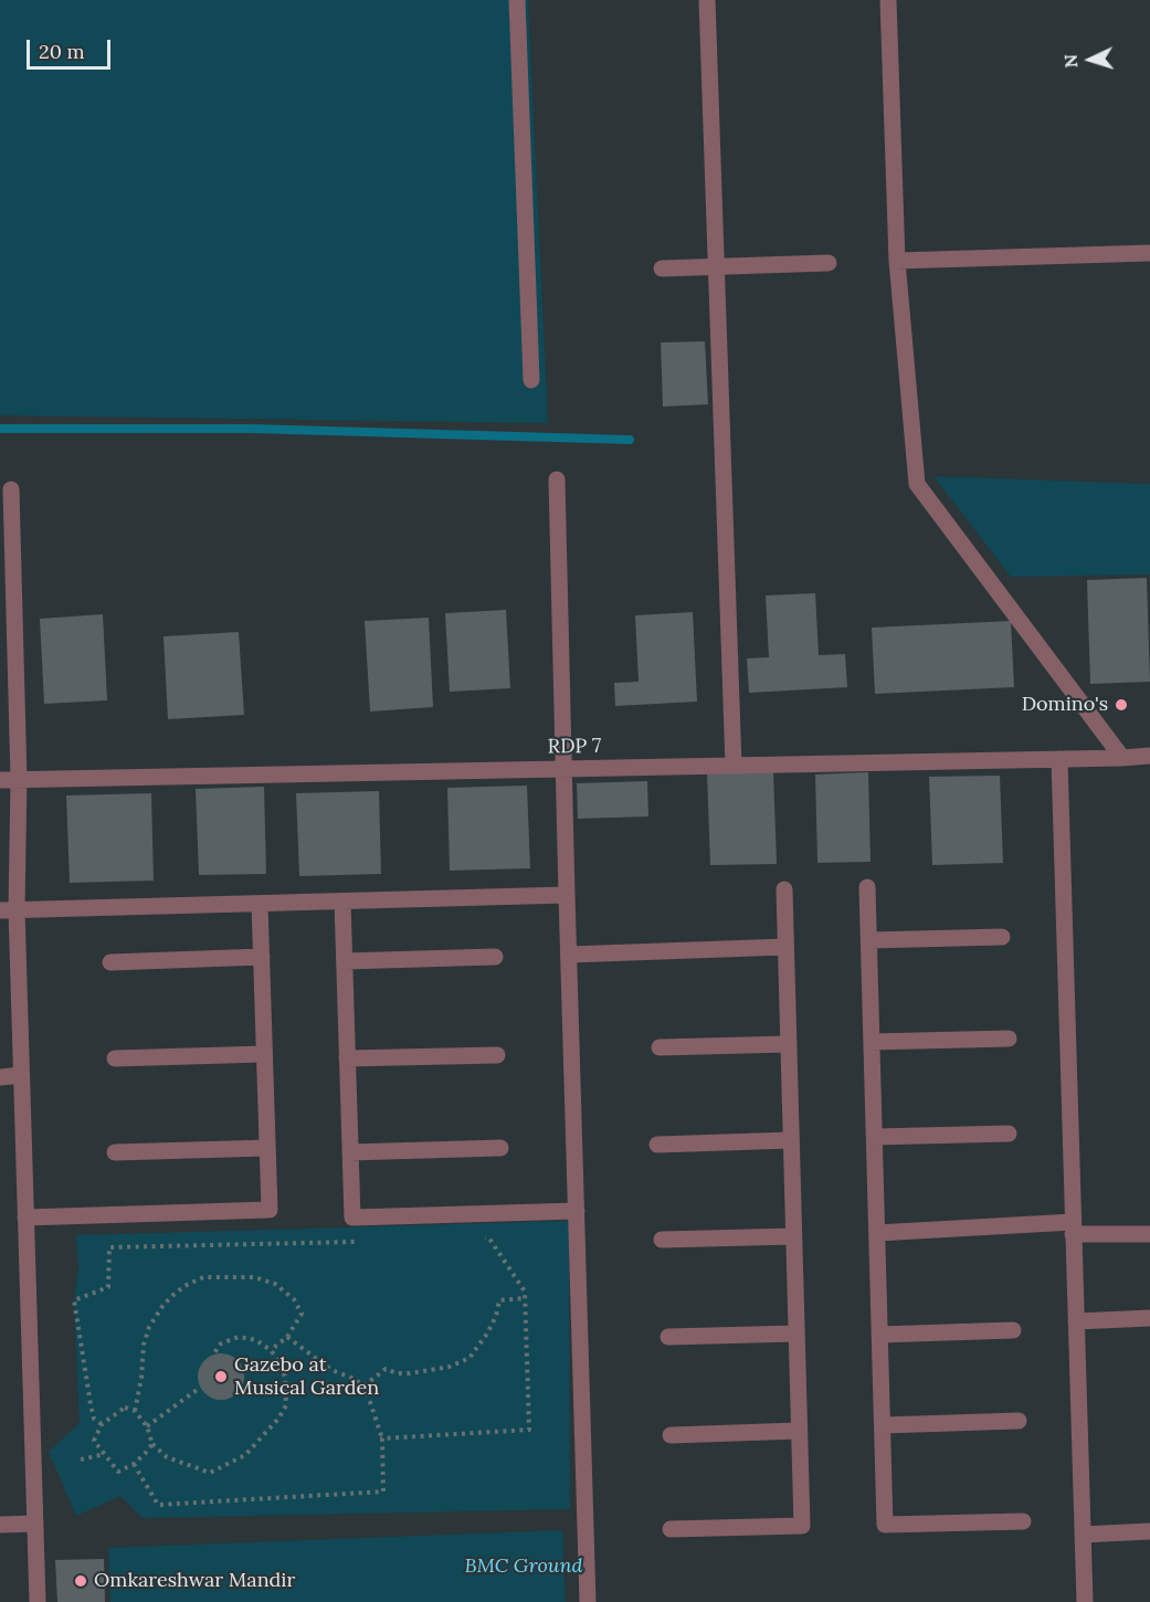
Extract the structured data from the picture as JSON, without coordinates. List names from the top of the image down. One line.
{"streets":{"street":["RDP 7"]},"parks":["BMC Ground"],"places":["Domino's","Gazebo at Musical Garden","Omkareshwar Mandir"],"scale_bar":"20 m","north":"left"}
